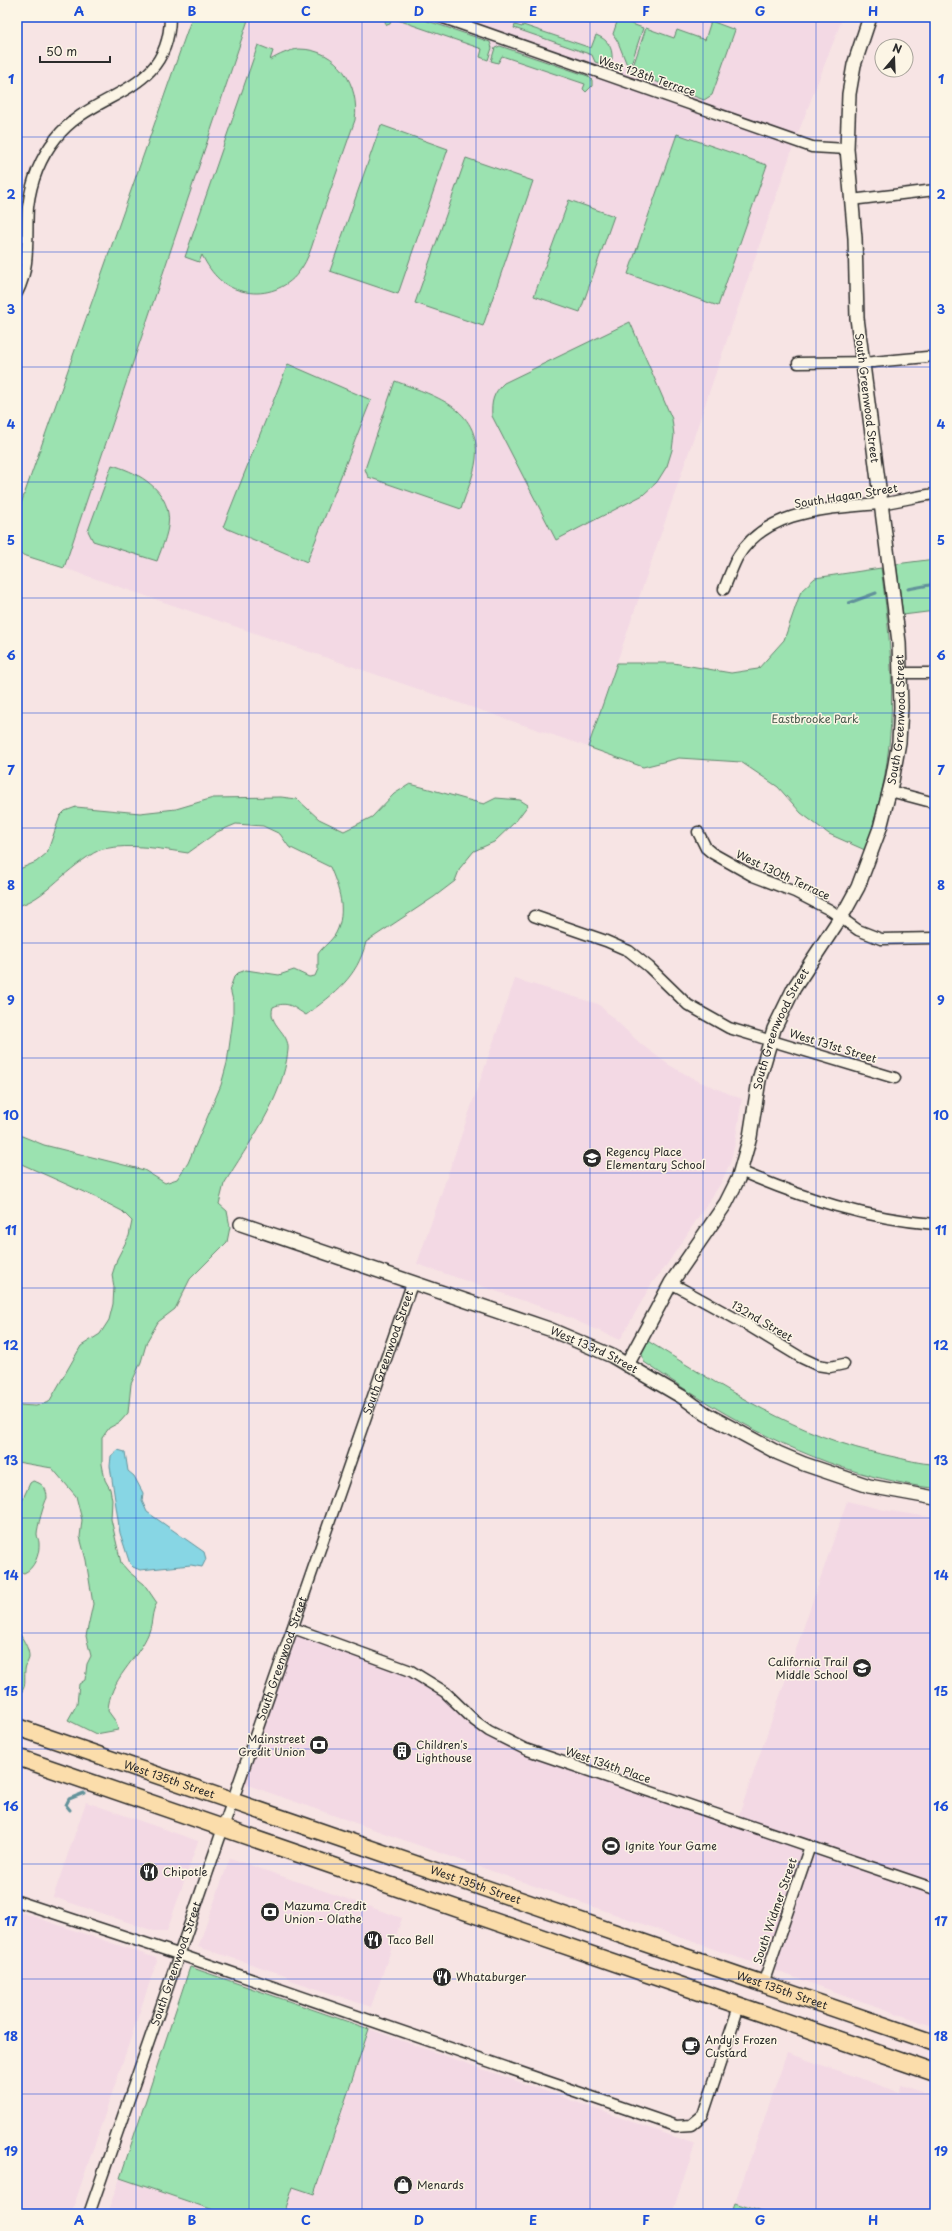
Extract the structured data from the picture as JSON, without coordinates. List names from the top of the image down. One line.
{"streets":{"main road":["West 135th Street"],"street":["West 128th Terrace","South Greenwood Street","South Hagan Street","West 130th Terrace","West 131st Street","132nd Street","West 133rd Street","West 134th Place","South Widmer Street"]},"crossings":[["West 128th Terrace","South Greenwood Street"],["South Greenwood Street","South Hagan Street"],["South Greenwood Street","West 130th Terrace"],["South Greenwood Street","West 131st Street"],["South Greenwood Street","132nd Street"],["South Greenwood Street","West 133rd Street"],["South Greenwood Street","West 134th Place"],["South Greenwood Street","West 135th Street"],["West 134th Place","South Widmer Street"],["West 135th Street","South Widmer Street"]],"parks":["Eastbrooke Park"],"places":{"school or university":["Regency Place Elementary School","California Trail Middle School"],"bank":["Mainstreet Credit Union","Mazuma Credit Union - Olathe"],"building":["Children's Lighthouse"],"sports":["Ignite Your Game"],"restaurant":["Chipotle","Taco Bell","Whataburger"],"cafe":["Andy's Frozen Custard"],"shop":["Menards"]},"scale_bar":"50 m","north":"top","grid":{"columns":["A","B","C","D","E","F","G","H"],"rows":["1","2","3","4","5","6","7","8","9","10","11","12","13","14","15","16","17","18","19"]}}
